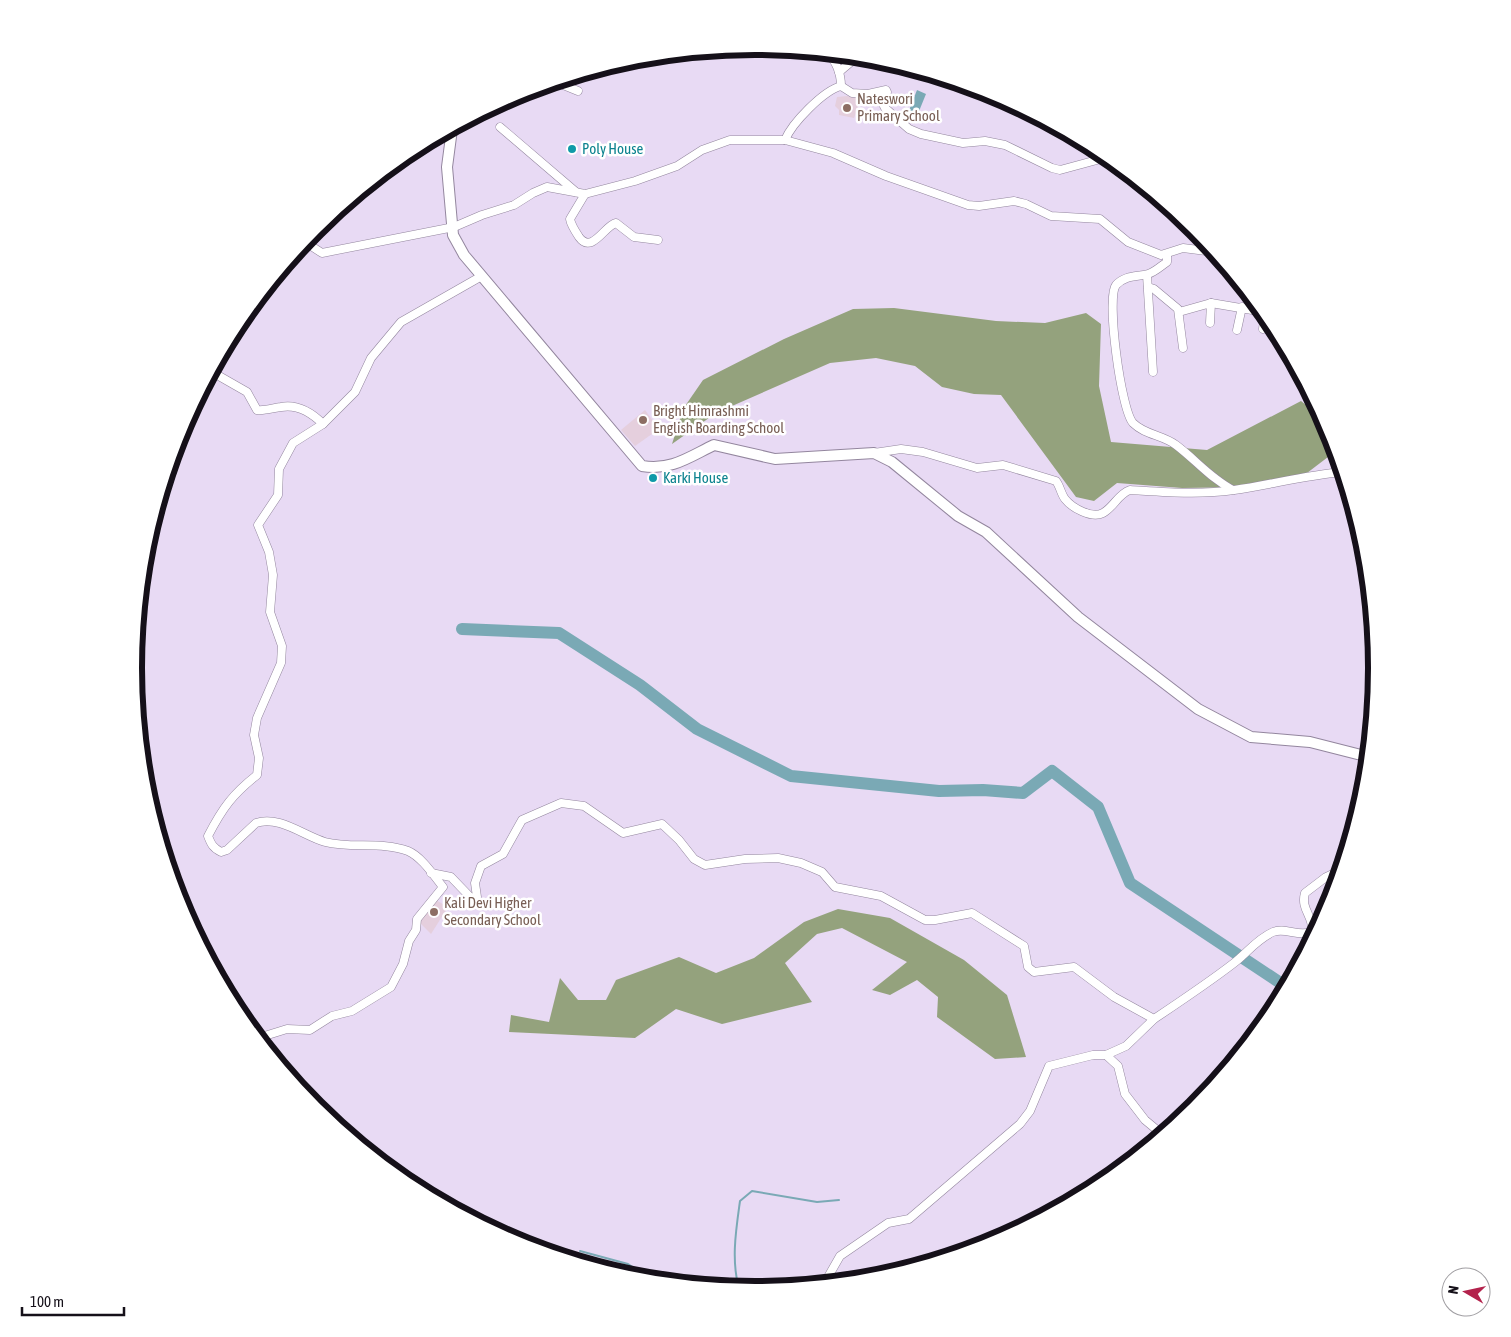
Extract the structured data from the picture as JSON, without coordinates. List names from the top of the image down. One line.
{"places":["Nateswori Primary School","Poly House","Bright Himrashmi English Boarding School","Karki House","Kali Devi Higher Secondary School"],"scale_bar":"100 m","north":"left"}
